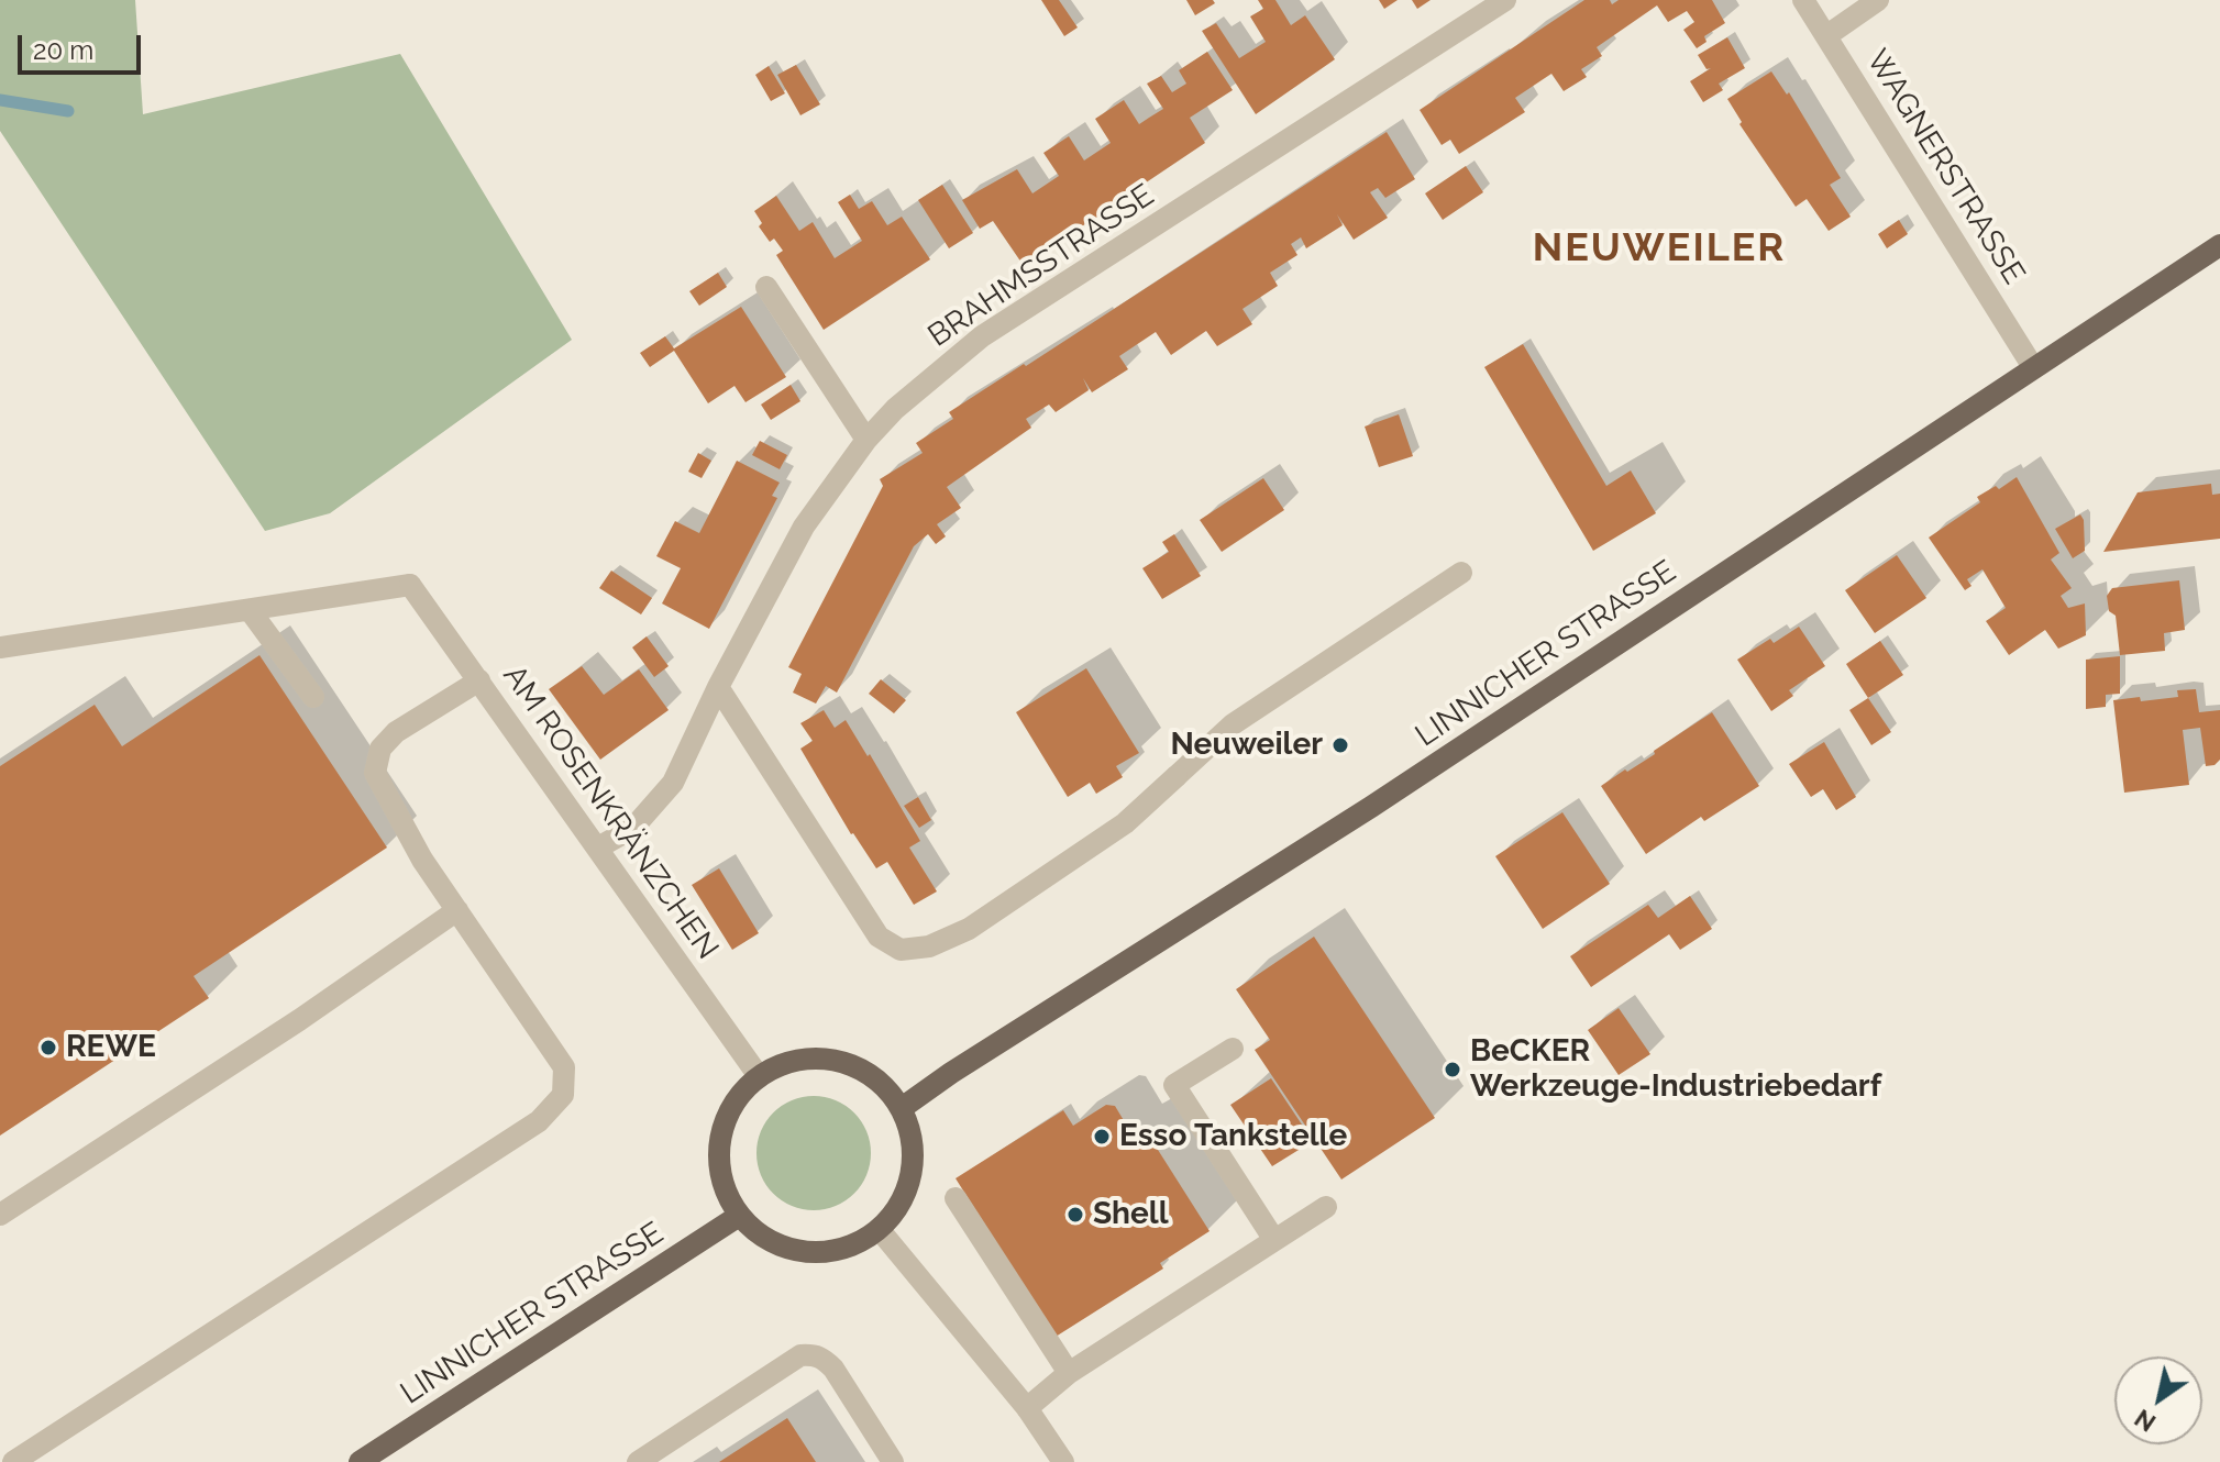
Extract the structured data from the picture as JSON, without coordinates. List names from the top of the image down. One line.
{"streets":{"main road":["LINNICHER STRASSE"],"street":["WAGNERSTRASSE","BRAHMSSTRASSE","AM ROSENKRÄNZCHEN"]},"crossings":[["WAGNERSTRASSE","LINNICHER STRASSE"],["BRAHMSSTRASSE","AM ROSENKRÄNZCHEN"],["LINNICHER STRASSE","AM ROSENKRÄNZCHEN"]],"districts":["NEUWEILER"],"places":["Neuweiler","REWE","BeCKER Werkzeuge-Industriebedarf","Esso Tankstelle","Shell"],"scale_bar":"20 m","north":"bottom left"}
